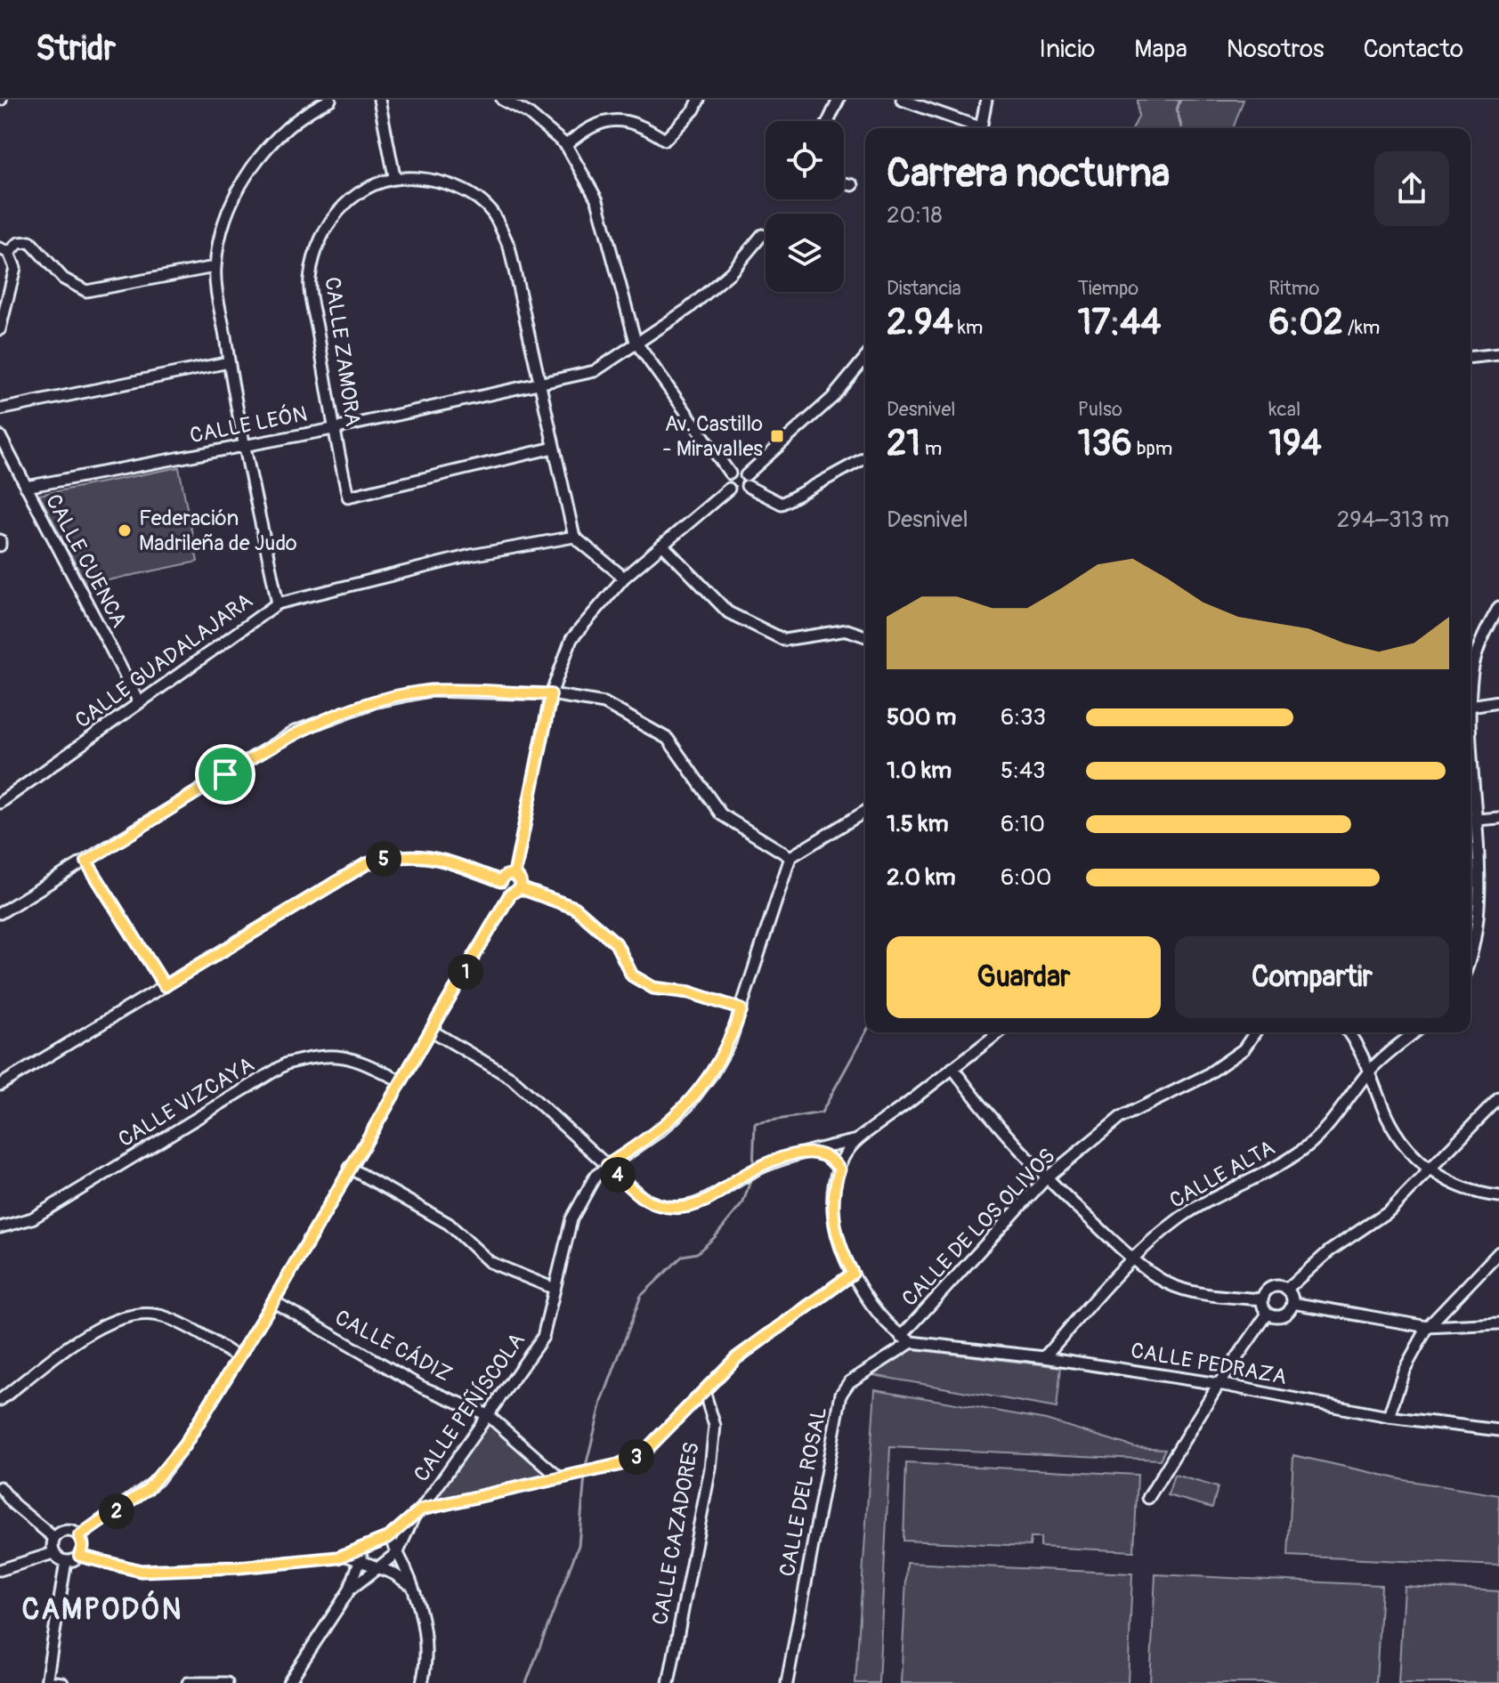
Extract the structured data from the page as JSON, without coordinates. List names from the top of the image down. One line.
{"streets":{"street":["CALLE ZAMORA","CALLE LEÓN","CALLE CUENCA","CALLE GUADALAJARA","CALLE VIZCAYA","CALLE ALTA","CALLE DE LOS OLIVOS","CALLE CÁDIZ","CALLE PEDRAZA","CALLE PEÑÍSCOLA","CALLE DEL ROSAL","CALLE CAZADORES"]},"crossings":[["CALLE ZAMORA","CALLE LEÓN"],["CALLE ZAMORA","CALLE GUADALAJARA"],["CALLE LEÓN","CALLE CUENCA"],["CALLE CUENCA","CALLE GUADALAJARA"],["CALLE ALTA","CALLE PEDRAZA"],["CALLE DE LOS OLIVOS","CALLE PEDRAZA"],["CALLE DE LOS OLIVOS","CALLE DEL ROSAL"],["CALLE CÁDIZ","CALLE PEÑÍSCOLA"],["CALLE PEDRAZA","CALLE DEL ROSAL"]],"districts":["CAMPODÓN"],"places":{"transit":["Av. Castillo - Miravalles"],"other":["Federación Madrileña de Judo"]},"page":{"header":"Stridr","nav":["Inicio","Mapa","Nosotros","Contacto"],"heading":["Carrera nocturna","20:18"],"stats":[["Distancia","2.94 km"],["Tiempo","17:44"],["Ritmo","6:02 /km"],["Desnivel","21 m"],["Pulso","136 bpm"],["kcal","194"]],"chart":["Desnivel","294–313 m"],"list":[{"name":"500 m","note":"6:33"},{"name":"1.0 km","note":"5:43"},{"name":"1.5 km","note":"6:10"},{"name":"2.0 km","note":"6:00"}],"pins":["5","1","4","3","2"],"buttons":["Guardar","Compartir"]}}
